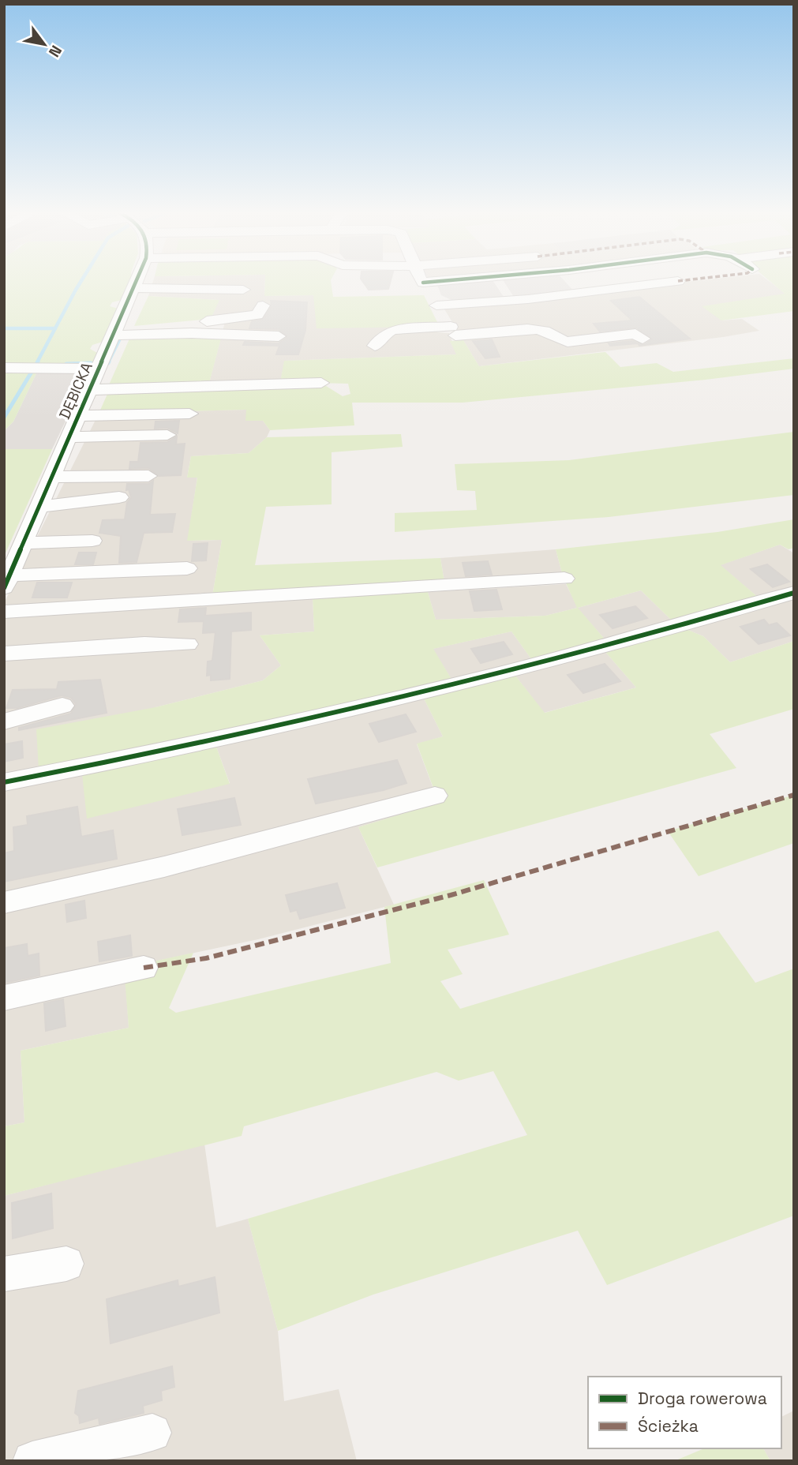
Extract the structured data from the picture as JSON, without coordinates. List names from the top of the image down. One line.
{"streets":{"street":["DĘBICKA"]},"legend":["Droga rowerowa","Ścieżka"],"north":"bottom right"}
